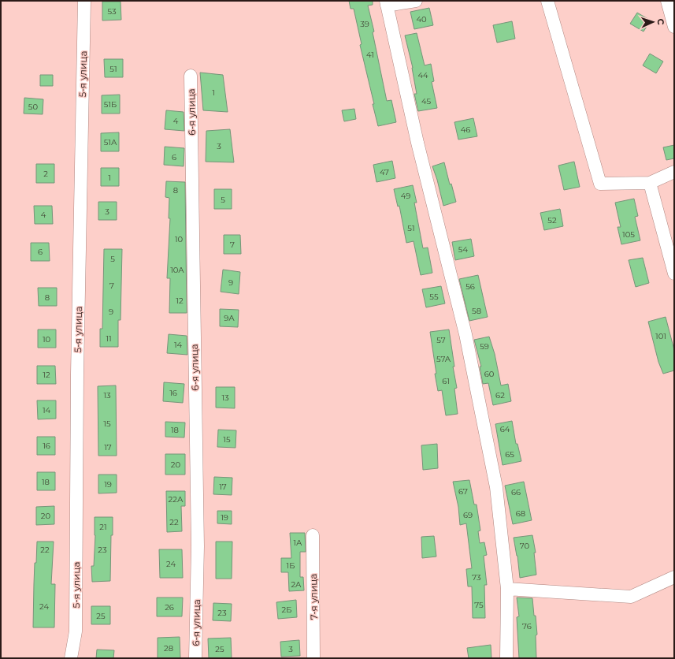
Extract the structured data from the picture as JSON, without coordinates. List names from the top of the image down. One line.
{"streets":{"street":["5-я улица","6-я улица","7-я улица"]},"house_numbers":["53","40","39","41","51","44","1","45","51Б","50","4","46","51А","3","6","47","2","1","8","49","5","3","4","52","51","105","10","7","54","6","5","10А","9","7","56","55","8","12","58","9","9А","101","11","10","57","14","59","57А","60","12","61","16","13","62","13","14","15","64","18","15","16","17","65","20","18","19","17","67","66","22А","68","69","20","19","22","21","1А","70","22","23","24","1Б","73","2А","75","24","26","2Б","23","25","76","28","25","3"],"north":"right"}
